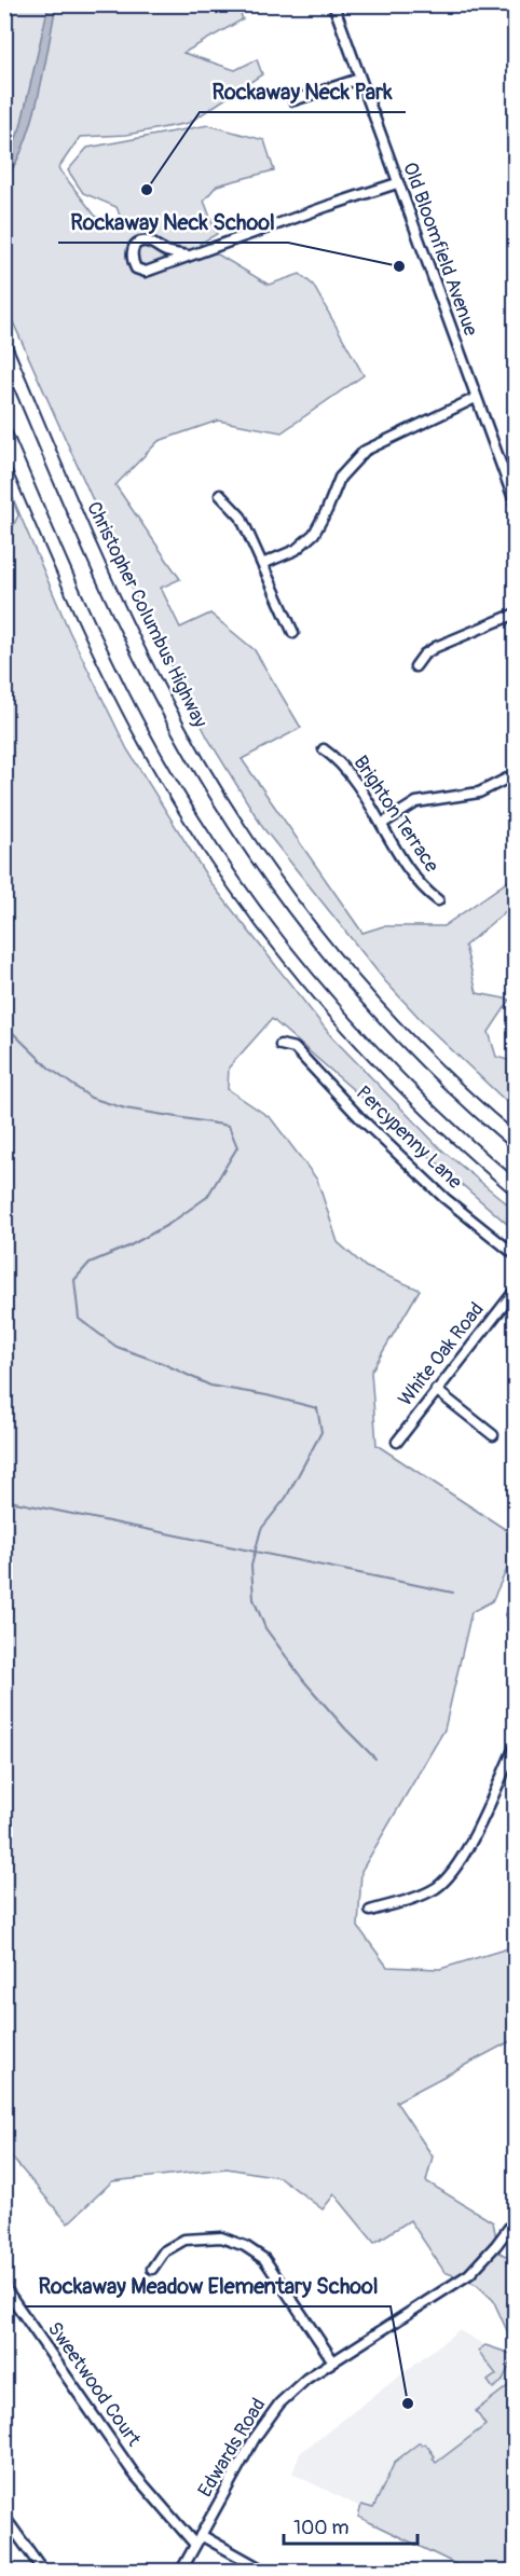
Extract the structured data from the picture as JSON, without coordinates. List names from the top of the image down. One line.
{"streets":{"highway":["Christopher Columbus Highway"],"street":["Old Bloomfield Avenue","Brighton Terrace","Percypenny Lane","White Oak Road","Sweetwood Court","Edwards Road"]},"crossings":[["Sweetwood Court","Edwards Road"]],"places":["Rockaway Neck Park","Rockaway Neck School","Rockaway Meadow Elementary School"],"scale_bar":"100 m"}
